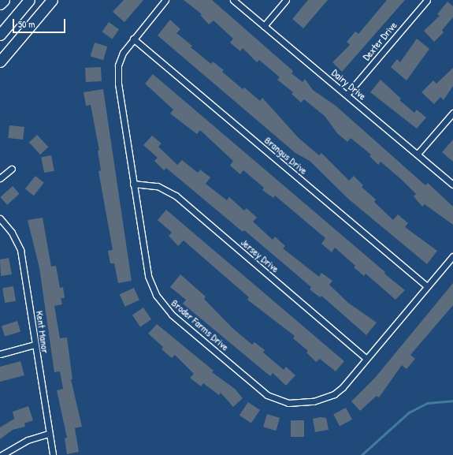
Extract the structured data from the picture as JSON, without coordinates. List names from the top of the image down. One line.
{"streets":{"street":["Dexter Drive","Dairy Drive","Brangus Drive","Jersey Drive","Broder Farms Drive","Kent Manor"]},"crossings":[["Dexter Drive","Dairy Drive"],["Brangus Drive","Broder Farms Drive"],["Jersey Drive","Broder Farms Drive"]],"scale_bar":"50 m"}
